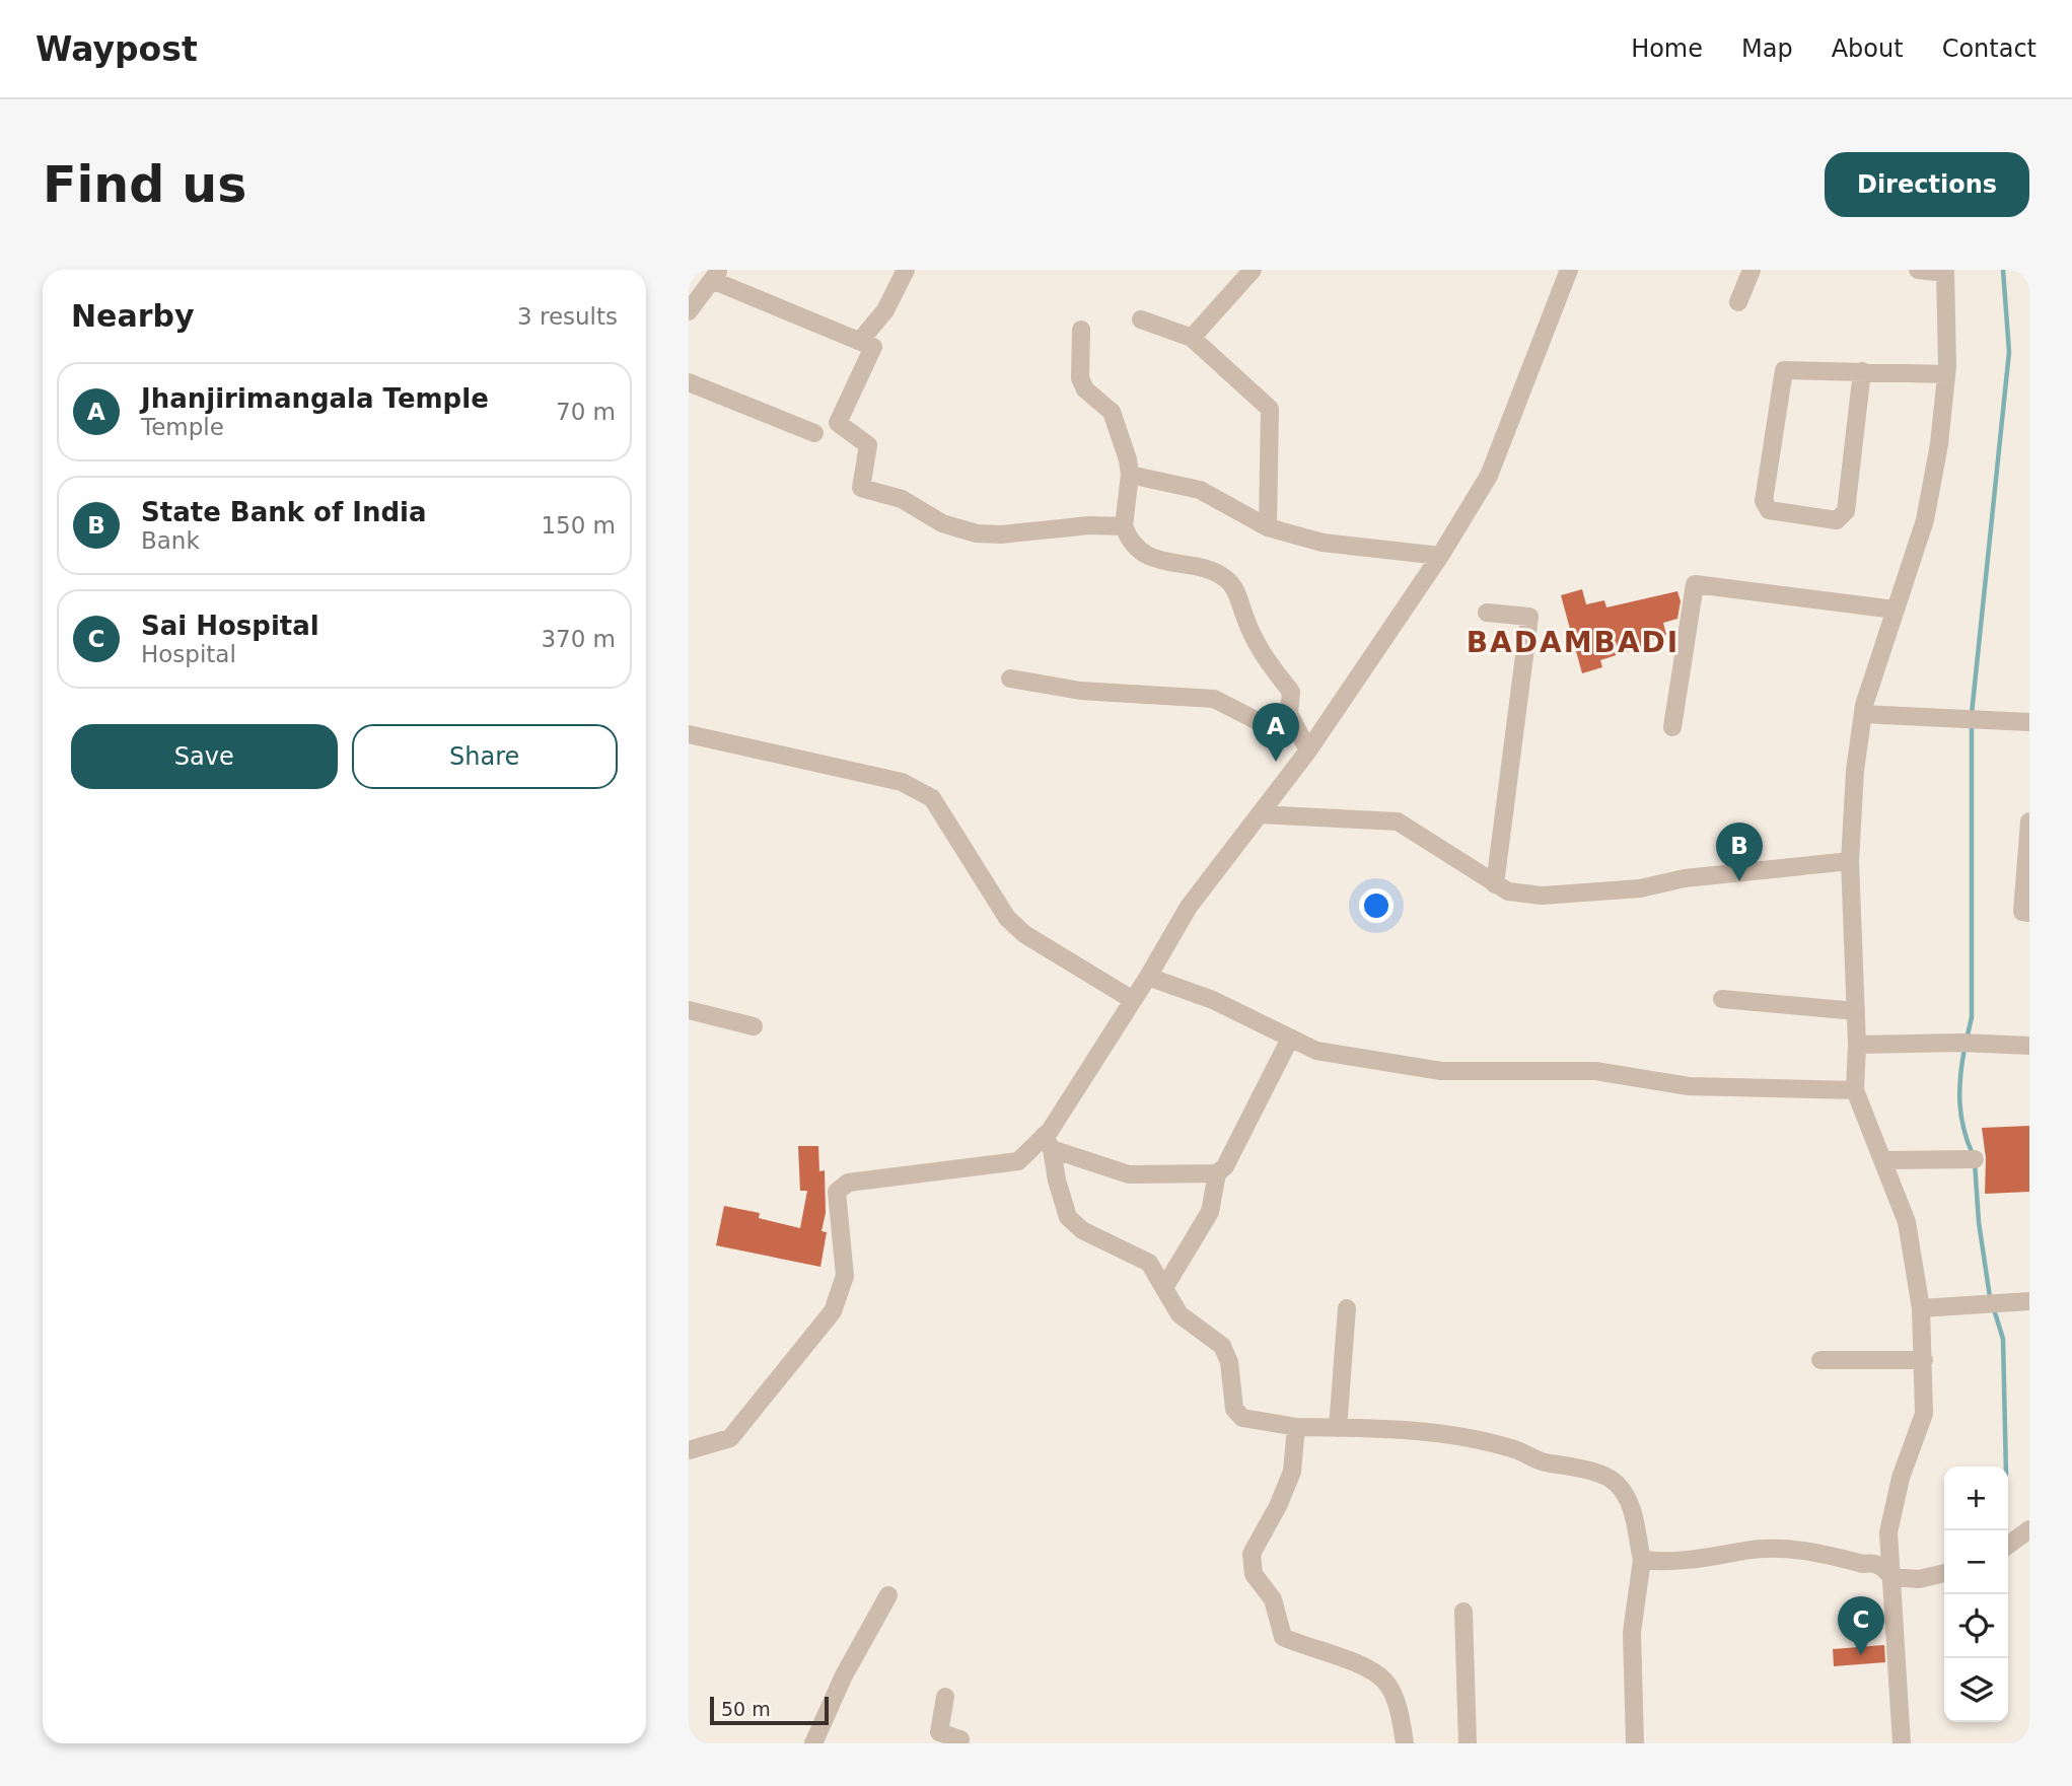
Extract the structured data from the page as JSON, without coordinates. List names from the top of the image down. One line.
{"districts":["BADAMBADI"],"scale_bar":"50 m","page":{"header":"Waypost","nav":["Home","Map","About","Contact"],"buttons":["Directions",["Save","Share"]],"title":"Find us","heading":["Nearby","3 results"],"list":[{"mark":"A","name":"Jhanjirimangala Temple","note":"Temple","value":"70 m"},{"mark":"B","name":"State Bank of India","note":"Bank","value":"150 m"},{"mark":"C","name":"Sai Hospital","note":"Hospital","value":"370 m"}],"pins":["A","B","C"],"map_buttons":["+","−"],"scale":"50 m"}}
